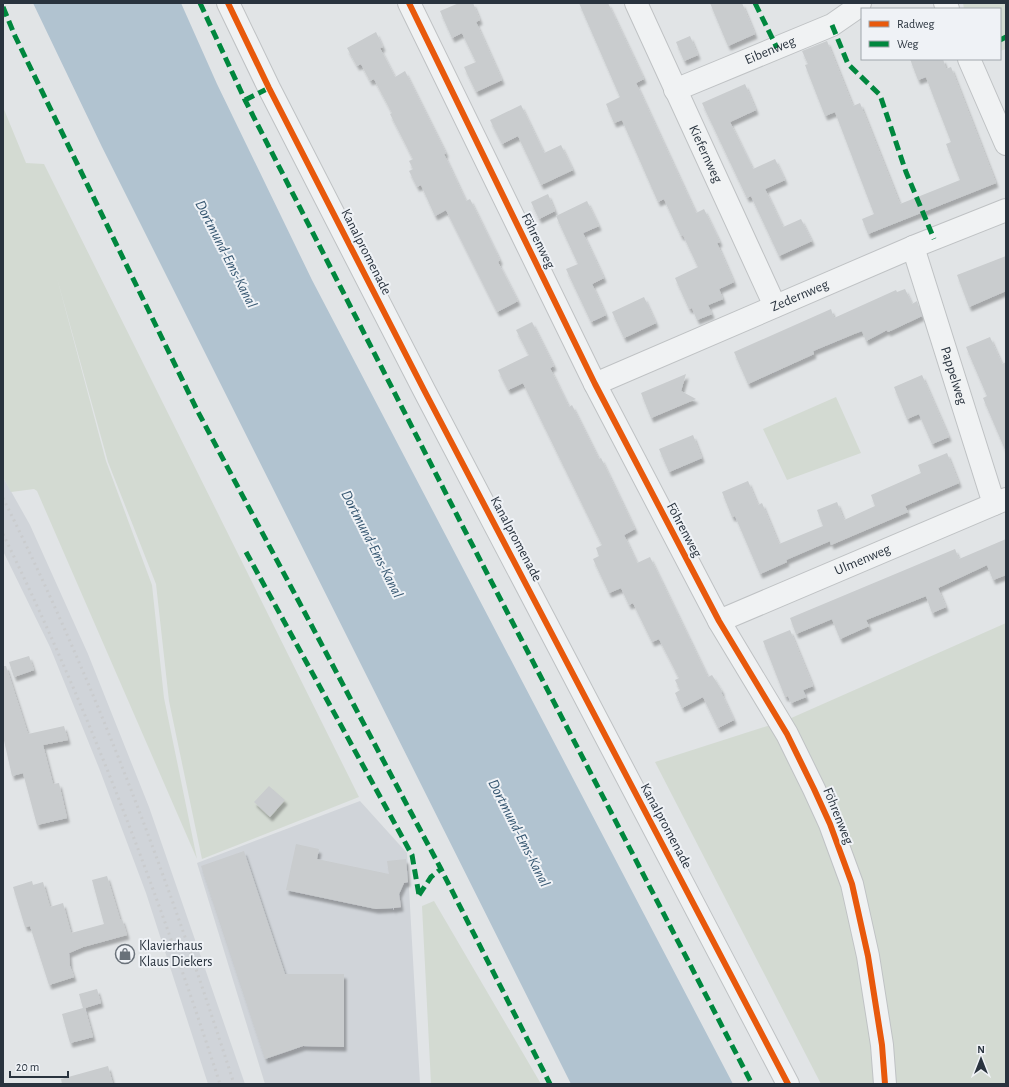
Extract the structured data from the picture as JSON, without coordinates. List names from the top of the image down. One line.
{"streets":{"street":["Eibenweg","Kiefernweg","Föhrenweg","Kanalpromenade","Zedernweg","Pappelweg","Ulmenweg"]},"crossings":[["Eibenweg","Kiefernweg"],["Kiefernweg","Zedernweg"],["Föhrenweg","Zedernweg"],["Föhrenweg","Ulmenweg"],["Zedernweg","Pappelweg"],["Pappelweg","Ulmenweg"]],"water":["Dortmund-Ems-Kanal"],"places":{"shop":["Klavierhaus Klaus Diekers"]},"legend":["Radweg","Weg"],"scale_bar":"20 m","north":"top"}
